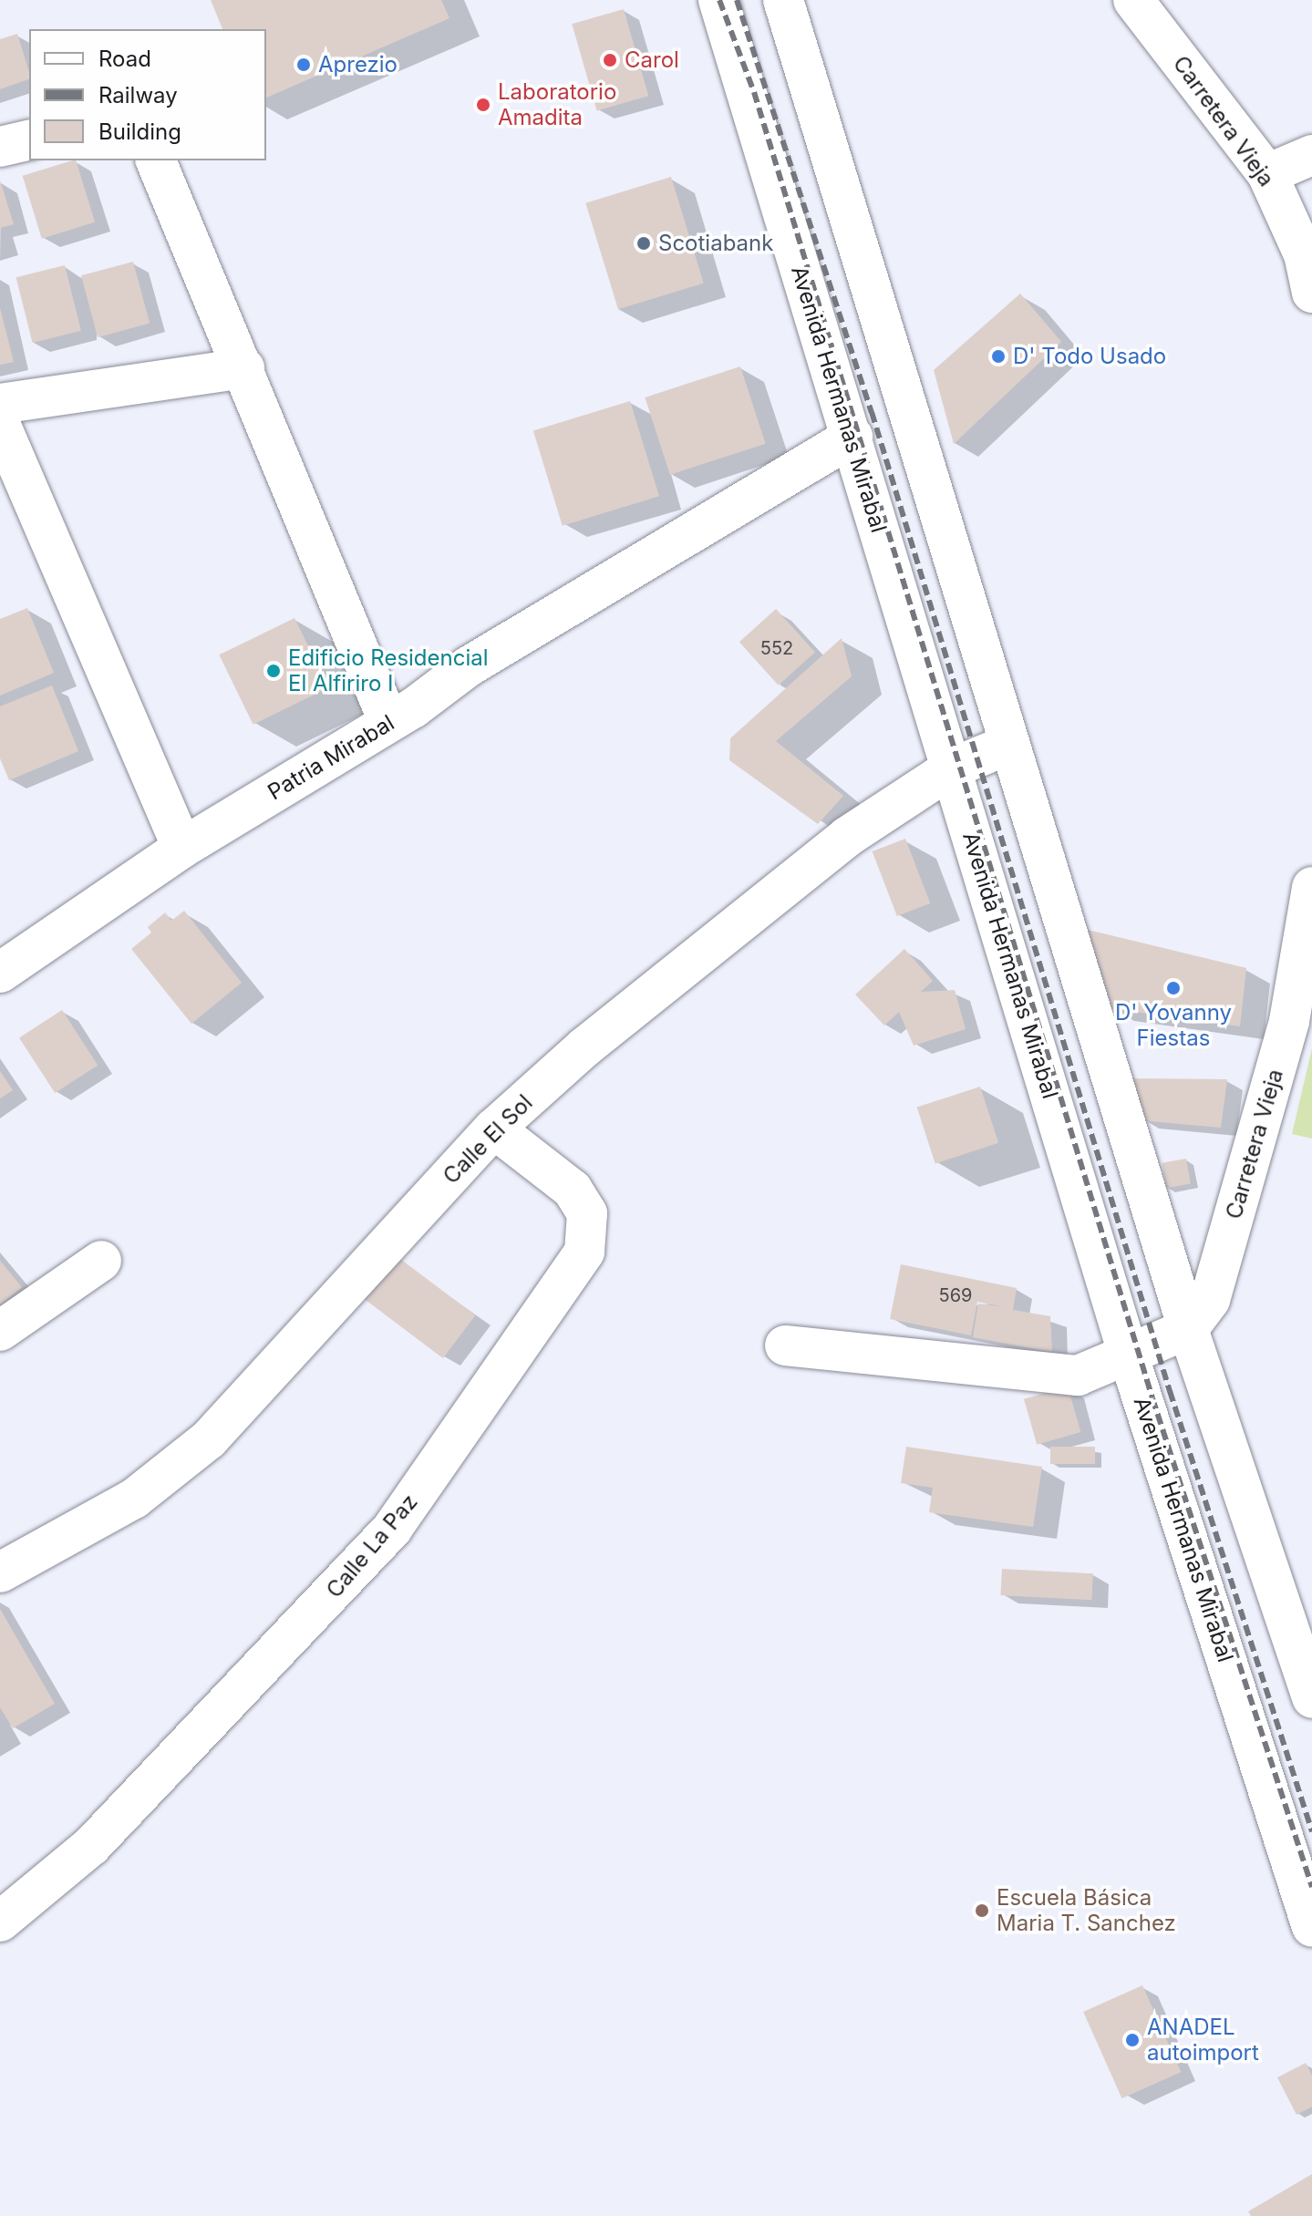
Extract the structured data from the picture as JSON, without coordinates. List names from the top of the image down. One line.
{"streets":{"street":["Carretera Vieja","Avenida Hermanas Mirabal","Patria Mirabal","Calle El Sol","Calle La Paz"]},"crossings":[["Carretera Vieja","Avenida Hermanas Mirabal"],["Avenida Hermanas Mirabal","Patria Mirabal"],["Avenida Hermanas Mirabal","Calle El Sol"],["Calle El Sol","Calle La Paz"]],"places":["Carol","Aprezio","Laboratorio Amadita","Scotiabank","D' Todo Usado","Edificio Residencial El Alfiriro I","D' Yovanny Fiestas","Escuela Básica Maria T. Sanchez","ANADEL autoimport"],"house_numbers":["552","569"],"legend":["Road","Railway","Building"]}
